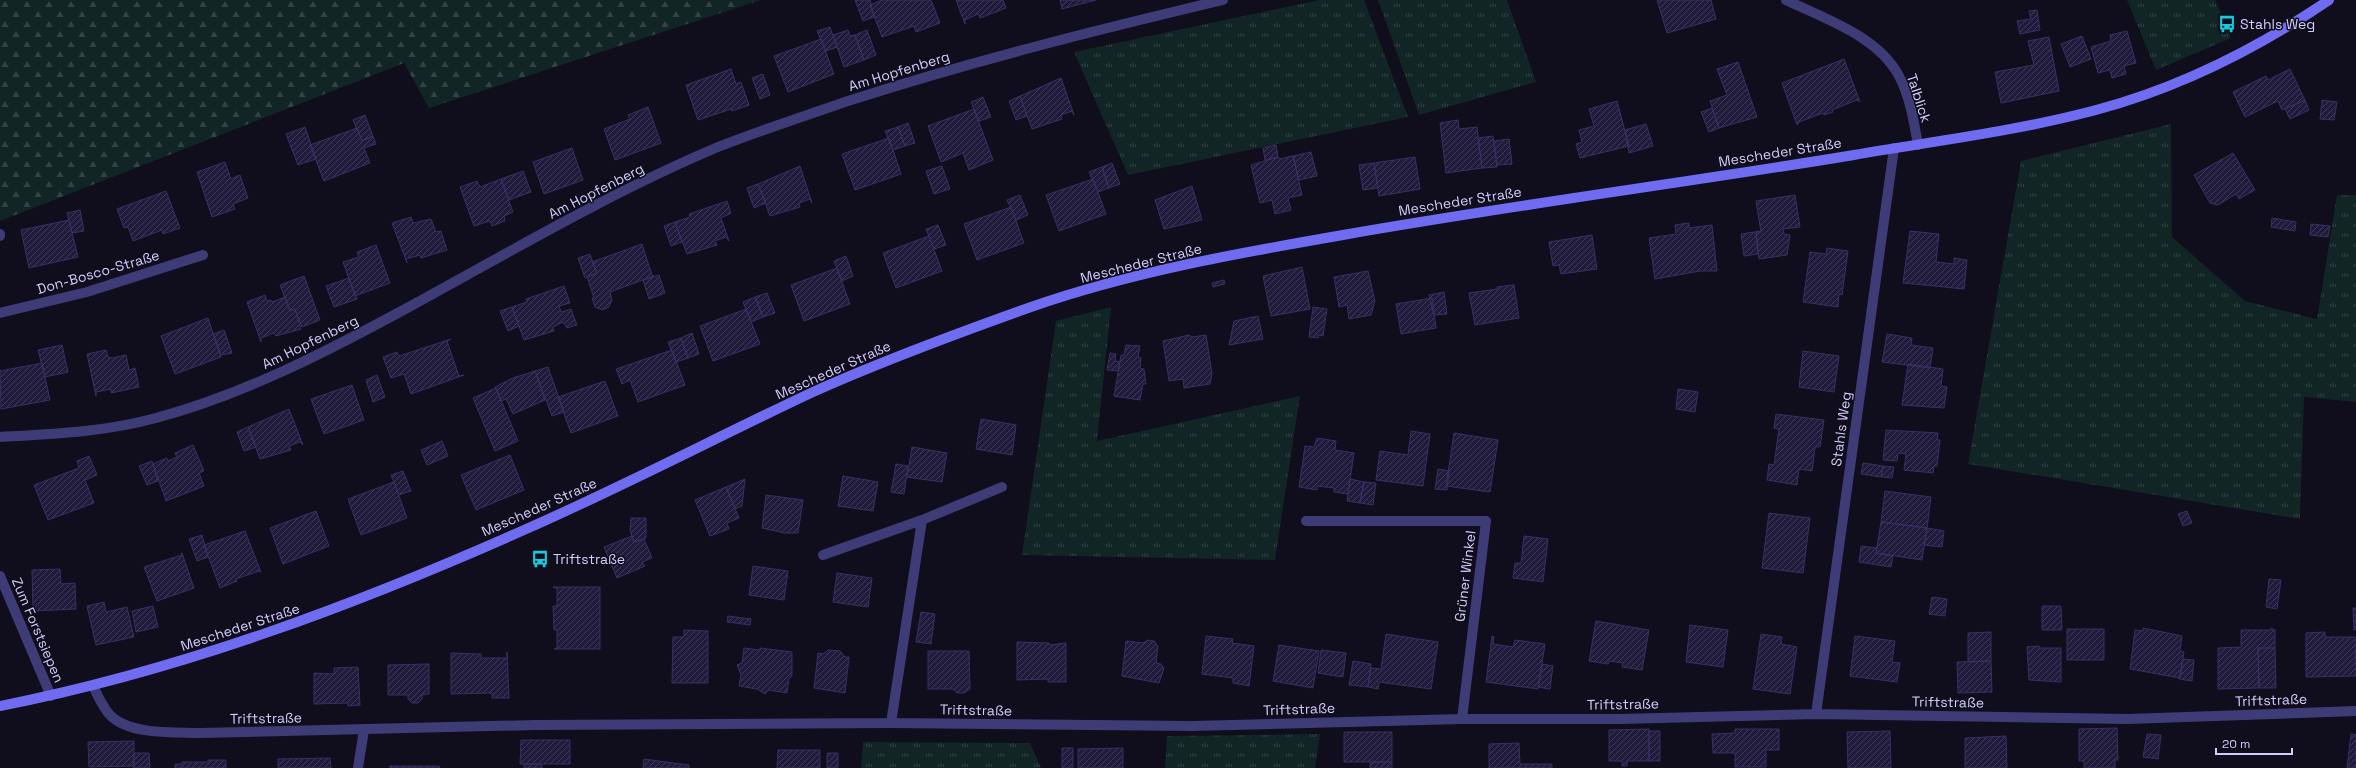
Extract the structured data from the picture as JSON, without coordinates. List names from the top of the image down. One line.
{"streets":{"street":["Am Hopfenberg","Talblick","Mescheder Straße","Don-Bosco-Straße","Stahls Weg","Grüner Winkel","Zum Forstsiepen","Triftstraße"]},"crossings":[["Talblick","Mescheder Straße"],["Mescheder Straße","Stahls Weg"],["Mescheder Straße","Zum Forstsiepen"],["Mescheder Straße","Triftstraße"],["Stahls Weg","Triftstraße"],["Grüner Winkel","Triftstraße"]],"places":{"bus stop":["Stahls Weg","Triftstraße"]},"scale_bar":"20 m"}
